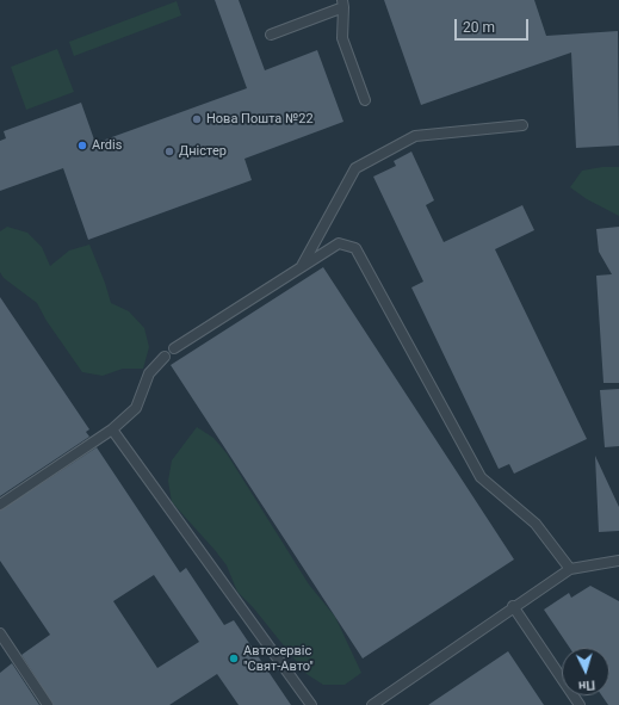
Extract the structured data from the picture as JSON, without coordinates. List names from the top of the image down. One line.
{"places":["Нова Пошта №22","Ardis","Дністер","Автосервіс \"Свят-Авто\""],"scale_bar":"20 m","north":"bottom"}
